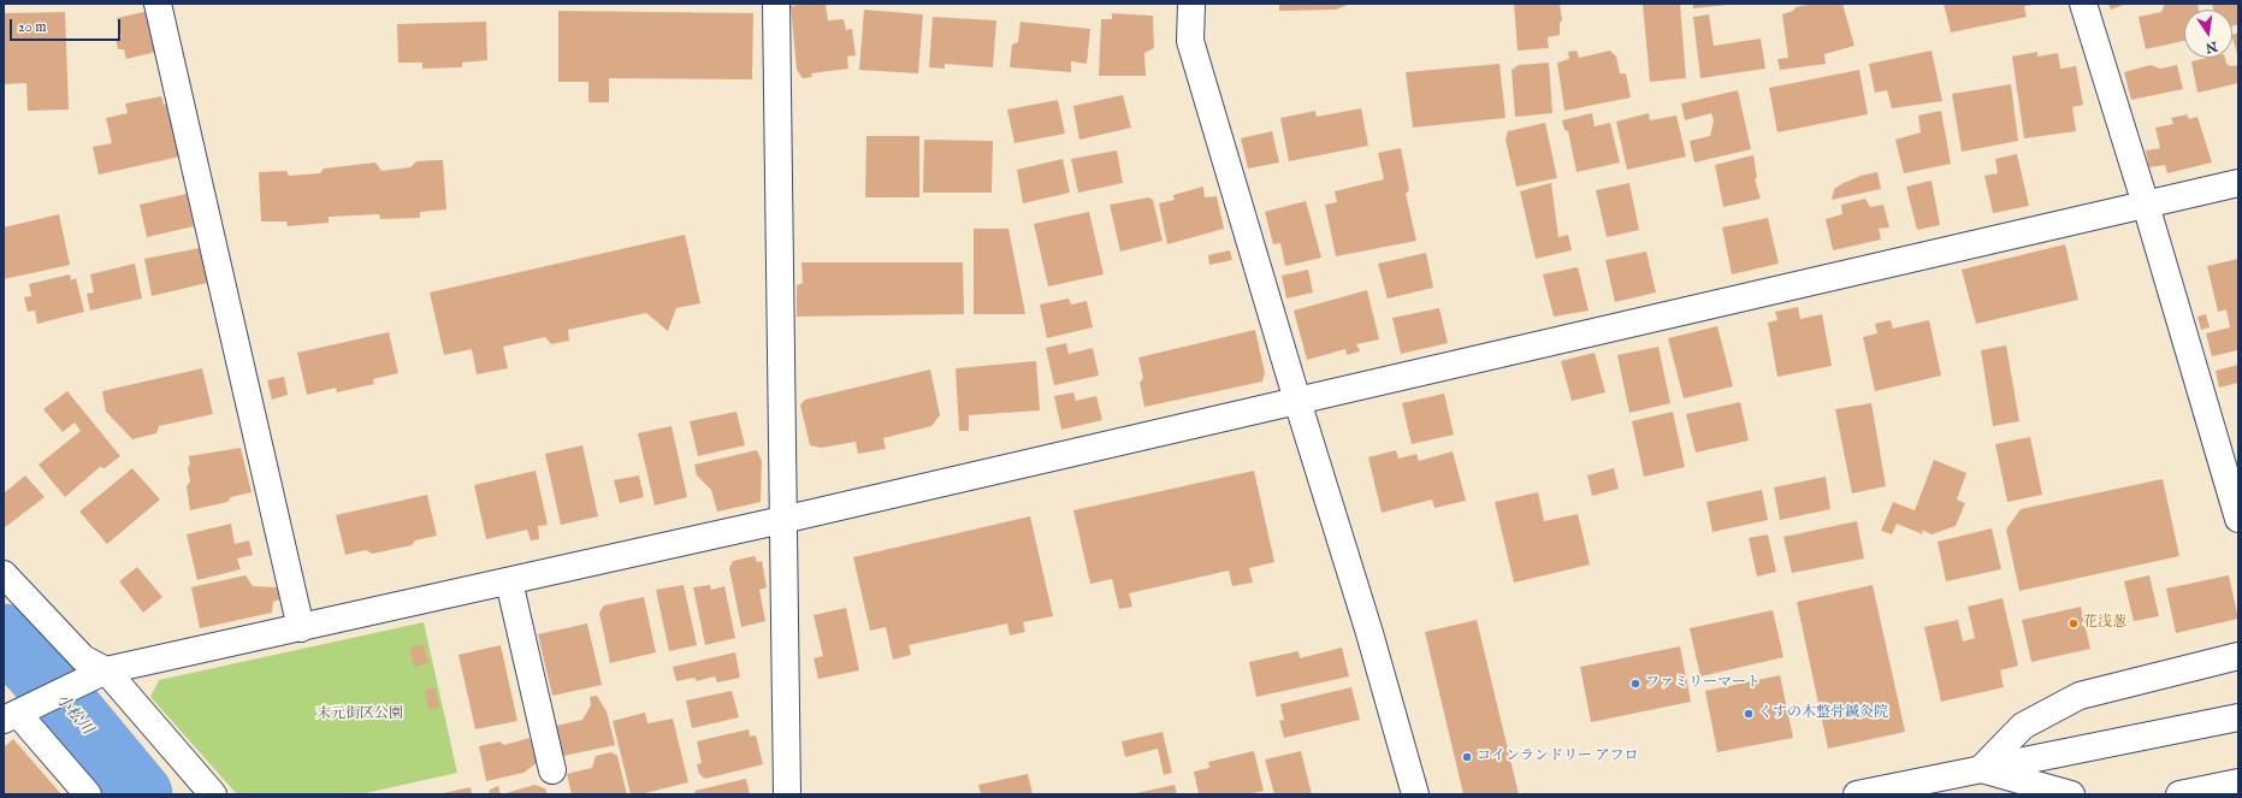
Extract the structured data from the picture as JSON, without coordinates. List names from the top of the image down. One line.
{"water":["小松川"],"parks":["末元街区公園"],"places":["花浅葱","ファミリーマート","くすの木整骨鍼灸院","コインランドリー アフロ"],"scale_bar":"20 m","north":"bottom"}
